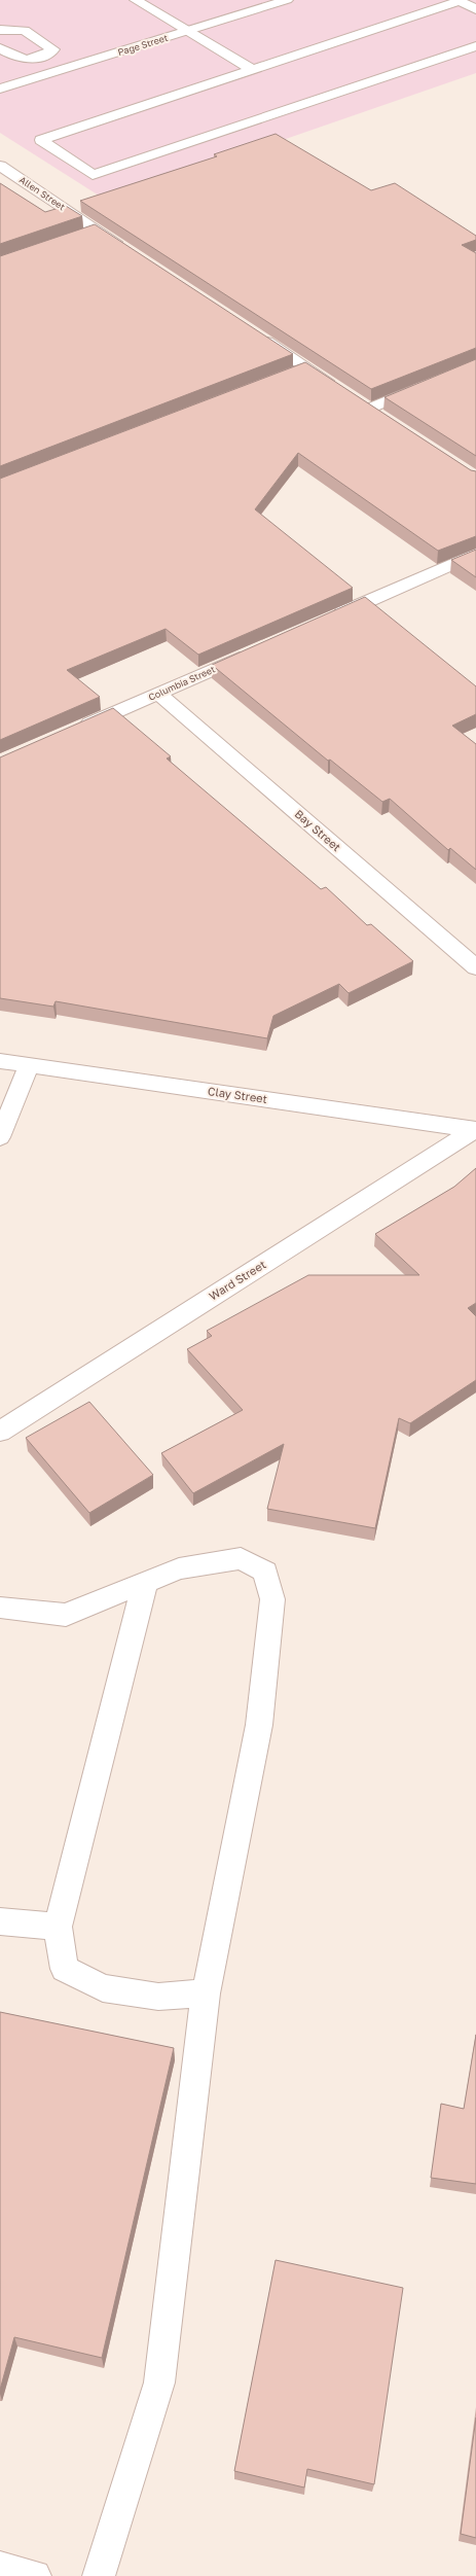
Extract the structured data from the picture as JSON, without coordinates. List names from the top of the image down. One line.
{"streets":{"street":["Page Street","Allen Street","Columbia Street","Bay Street","Clay Street","Ward Street"]},"crossings":[["Columbia Street","Bay Street"],["Clay Street","Ward Street"]]}
